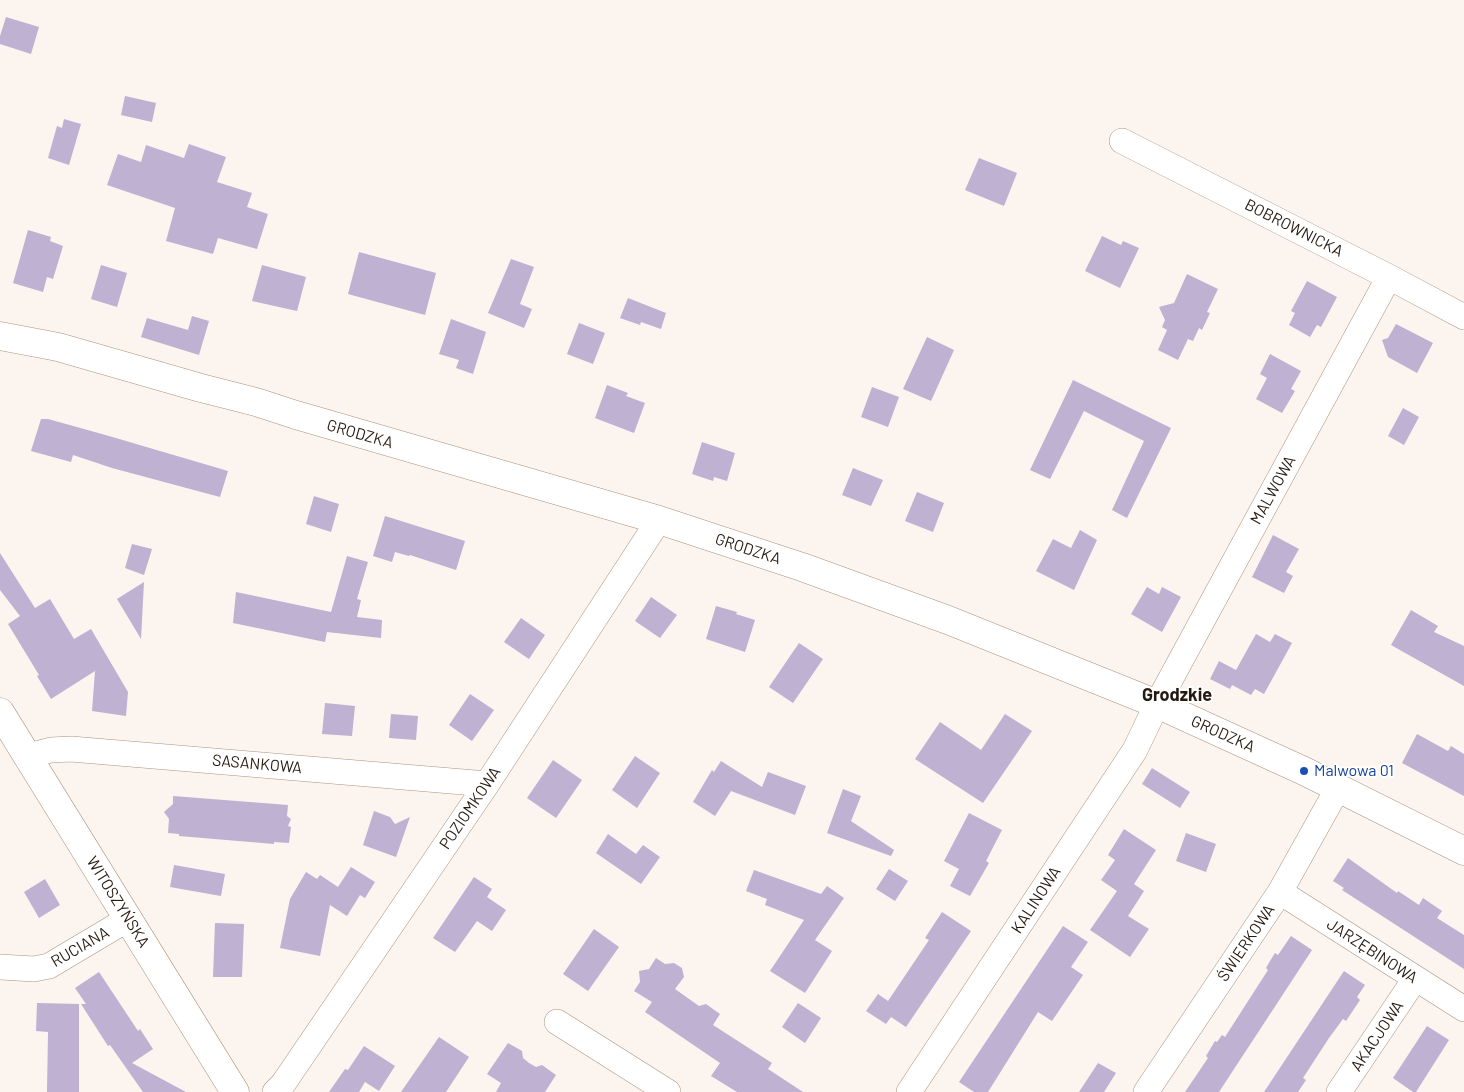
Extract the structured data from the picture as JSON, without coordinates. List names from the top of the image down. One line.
{"streets":{"street":["BOBROWNICKA","GRODZKA","MALWOWA","SASANKOWA","POZIOMKOWA","KALINOWA","WITOSZYŃSKA","ŚWIERKOWA","RUCIANA","JARZĘBINOWA","AKACJOWA"]},"crossings":[["BOBROWNICKA","MALWOWA"],["GRODZKA","MALWOWA"],["GRODZKA","POZIOMKOWA"],["GRODZKA","KALINOWA"],["GRODZKA","ŚWIERKOWA"],["MALWOWA","KALINOWA"],["SASANKOWA","POZIOMKOWA"],["SASANKOWA","WITOSZYŃSKA"],["WITOSZYŃSKA","RUCIANA"],["ŚWIERKOWA","JARZĘBINOWA"],["JARZĘBINOWA","AKACJOWA"]],"districts":["Grodzkie"],"places":["Malwowa 01"]}
